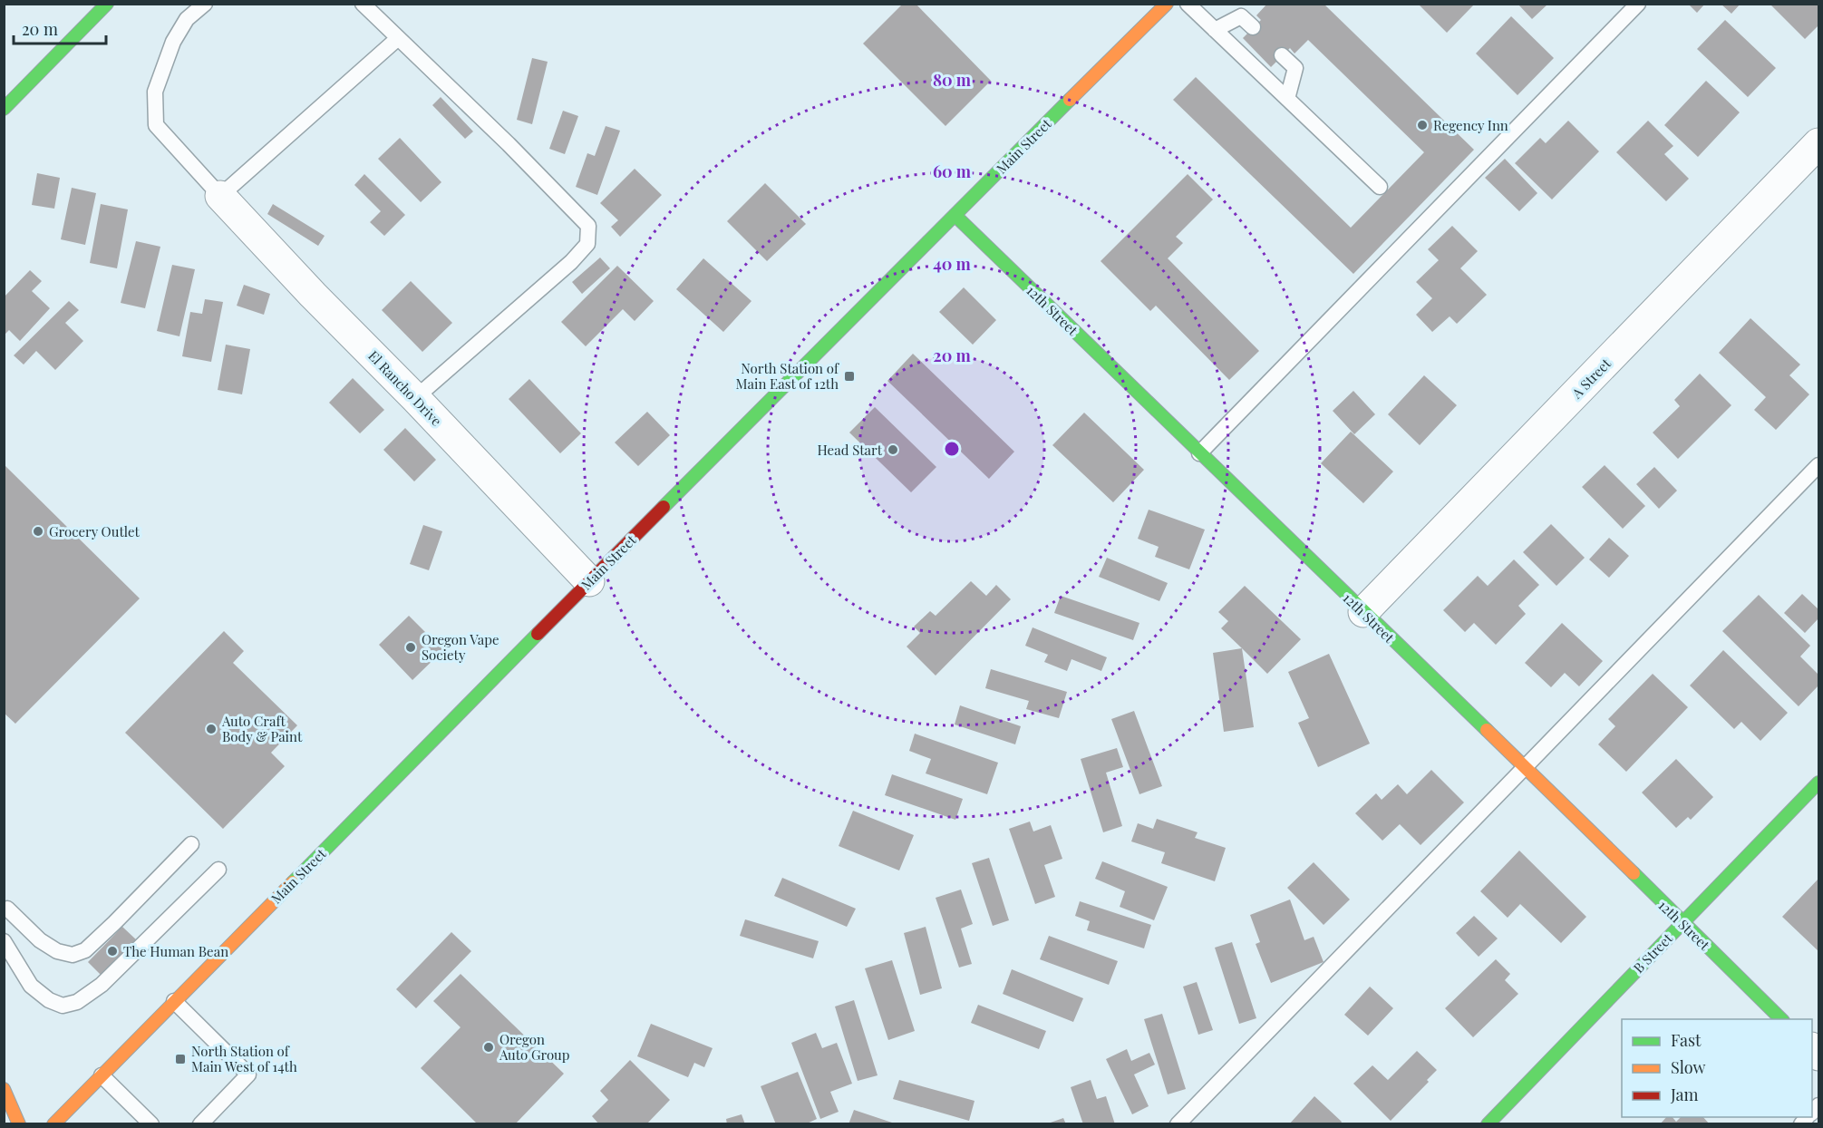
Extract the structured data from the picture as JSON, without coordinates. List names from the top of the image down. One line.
{"streets":{"main road":["Main Street","12th Street","B Street"],"street":["A Street","El Rancho Drive"]},"crossings":[["Main Street","12th Street"],["Main Street","El Rancho Drive"],["12th Street","A Street"],["12th Street","B Street"]],"places":{"other":["Regency Inn","Head Start","Grocery Outlet","Oregon Vape Society","Auto Craft Body & Paint","The Human Bean","Oregon Auto Group"],"transit":["North Station of Main East of 12th","North Station of Main West of 14th"]},"legend":["Fast","Slow","Jam"],"scale_bar":"20 m","rings":["80 m","60 m","40 m","20 m"]}
